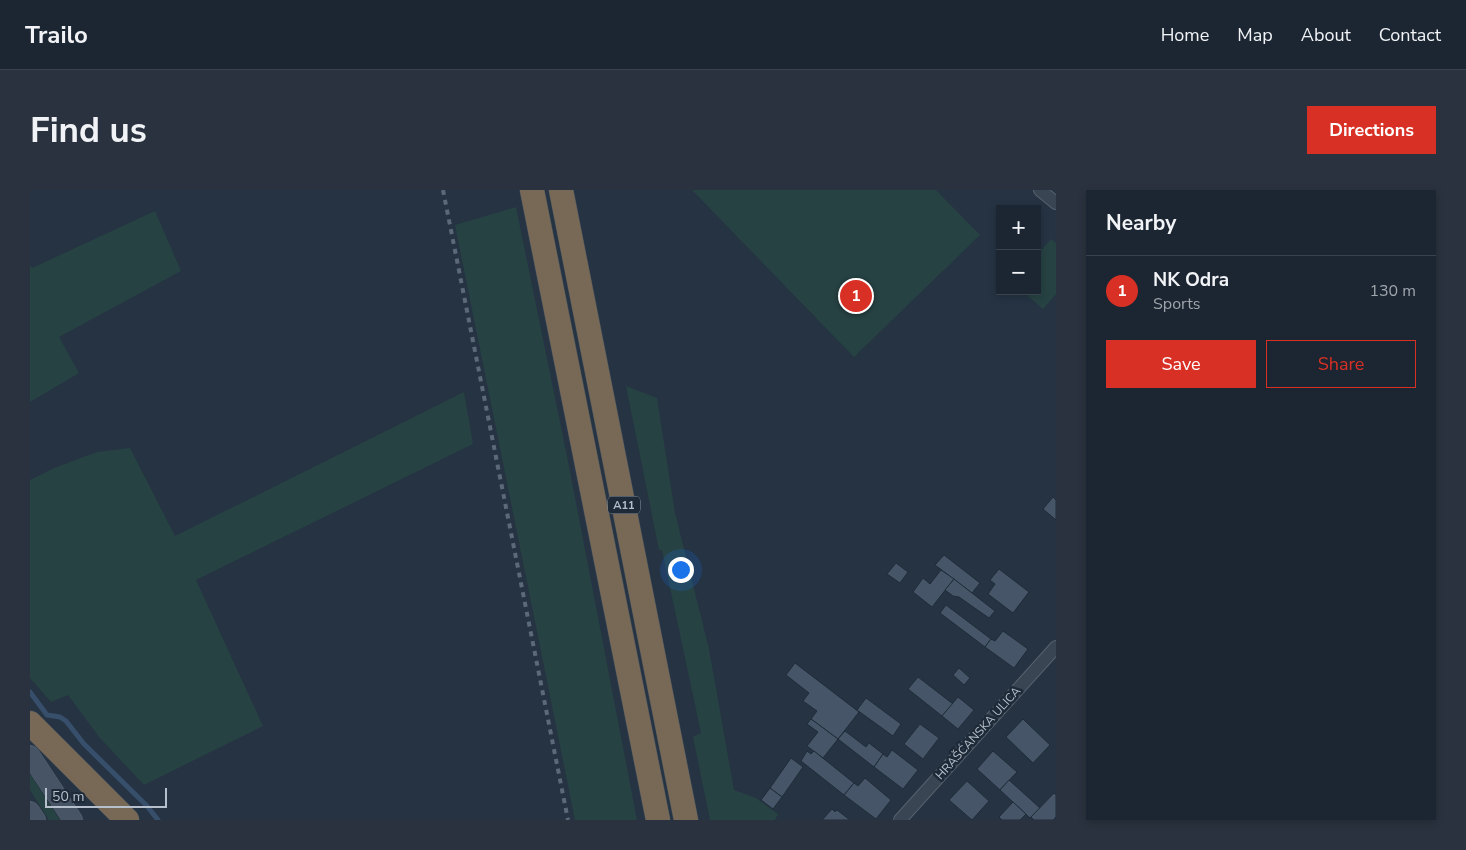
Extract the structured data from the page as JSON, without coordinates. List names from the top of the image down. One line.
{"streets":{"highway":["A11"],"street":["HRAŠĆANSKA ULICA"]},"scale_bar":"50 m","page":{"header":"Trailo","nav":["Home","Map","About","Contact"],"buttons":["Directions",["Save","Share"]],"title":"Find us","heading":"Nearby","map_buttons":["+","−"],"list":[{"mark":"1","name":"NK Odra","note":"Sports","value":"130 m"}],"pins":"1","scale":"50 m"}}
